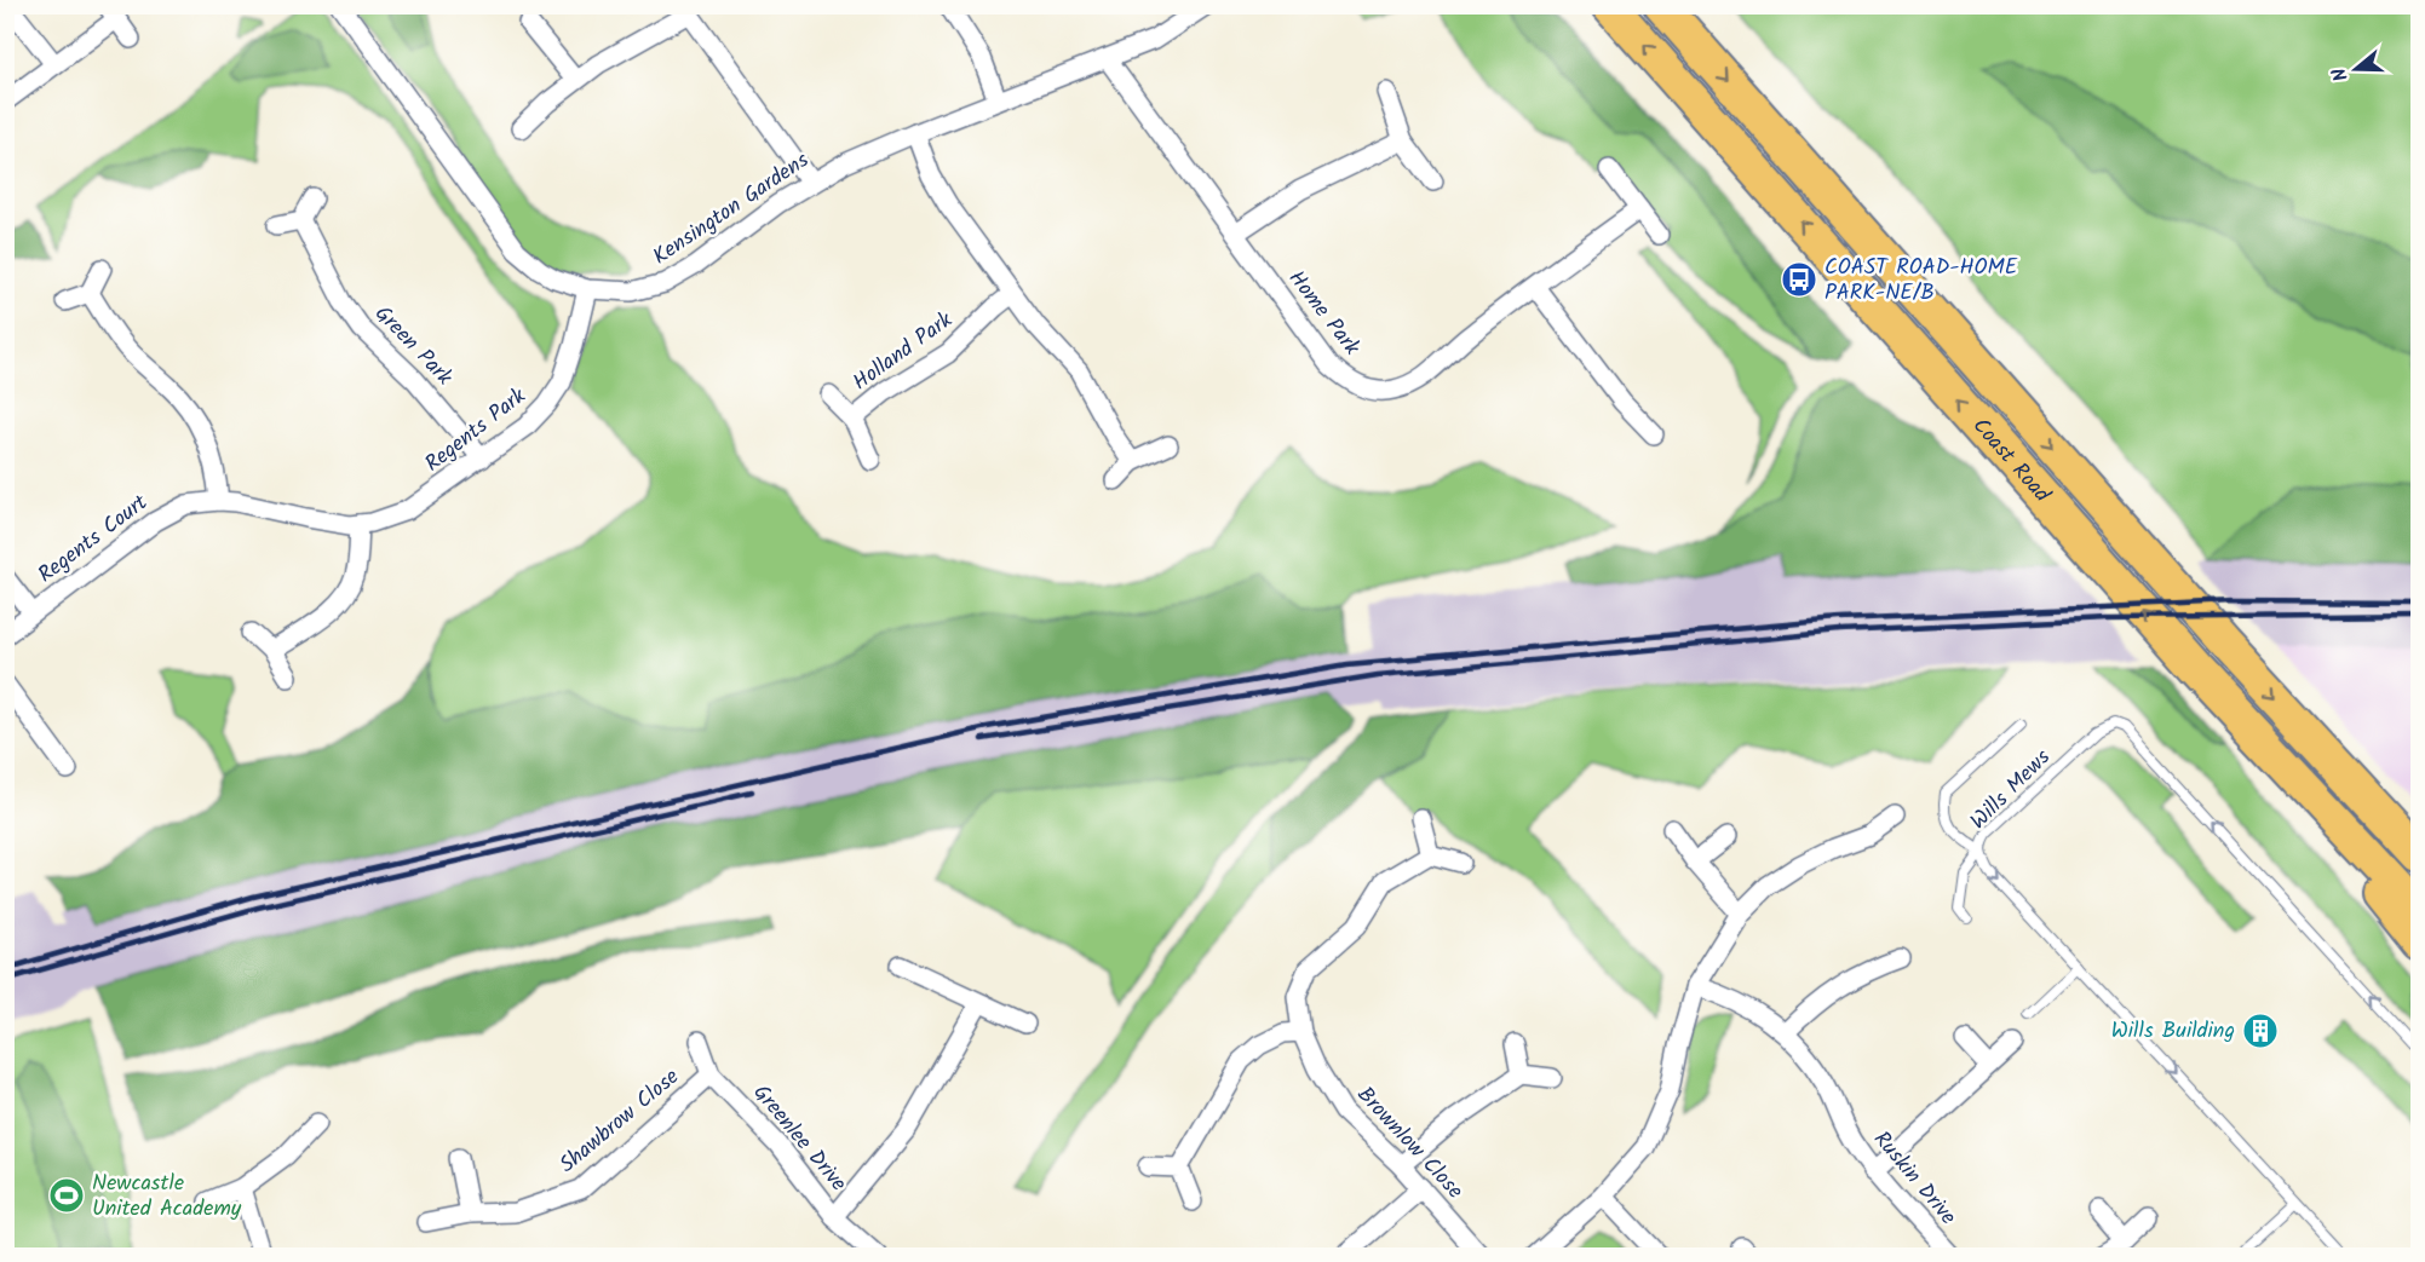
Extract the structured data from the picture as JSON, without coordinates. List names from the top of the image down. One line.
{"streets":{"highway":["Coast Road"],"street":["Kensington Gardens","Home Park","Green Park","Holland Park","Regents Park","Regents Court","Shawbrow Close","Greenlee Drive","Brownlow Close","Ruskin Drive"],"lane":["Wills Mews"]},"crossings":[["Kensington Gardens","Home Park"],["Kensington Gardens","Regents Park"],["Green Park","Regents Park"],["Regents Park","Regents Court"],["Shawbrow Close","Greenlee Drive"]],"places":{"bus stop":["COAST ROAD-HOME PARK-NE/B"],"building":["Wills Building"],"sports":["Newcastle United Academy"]},"north":"left"}
